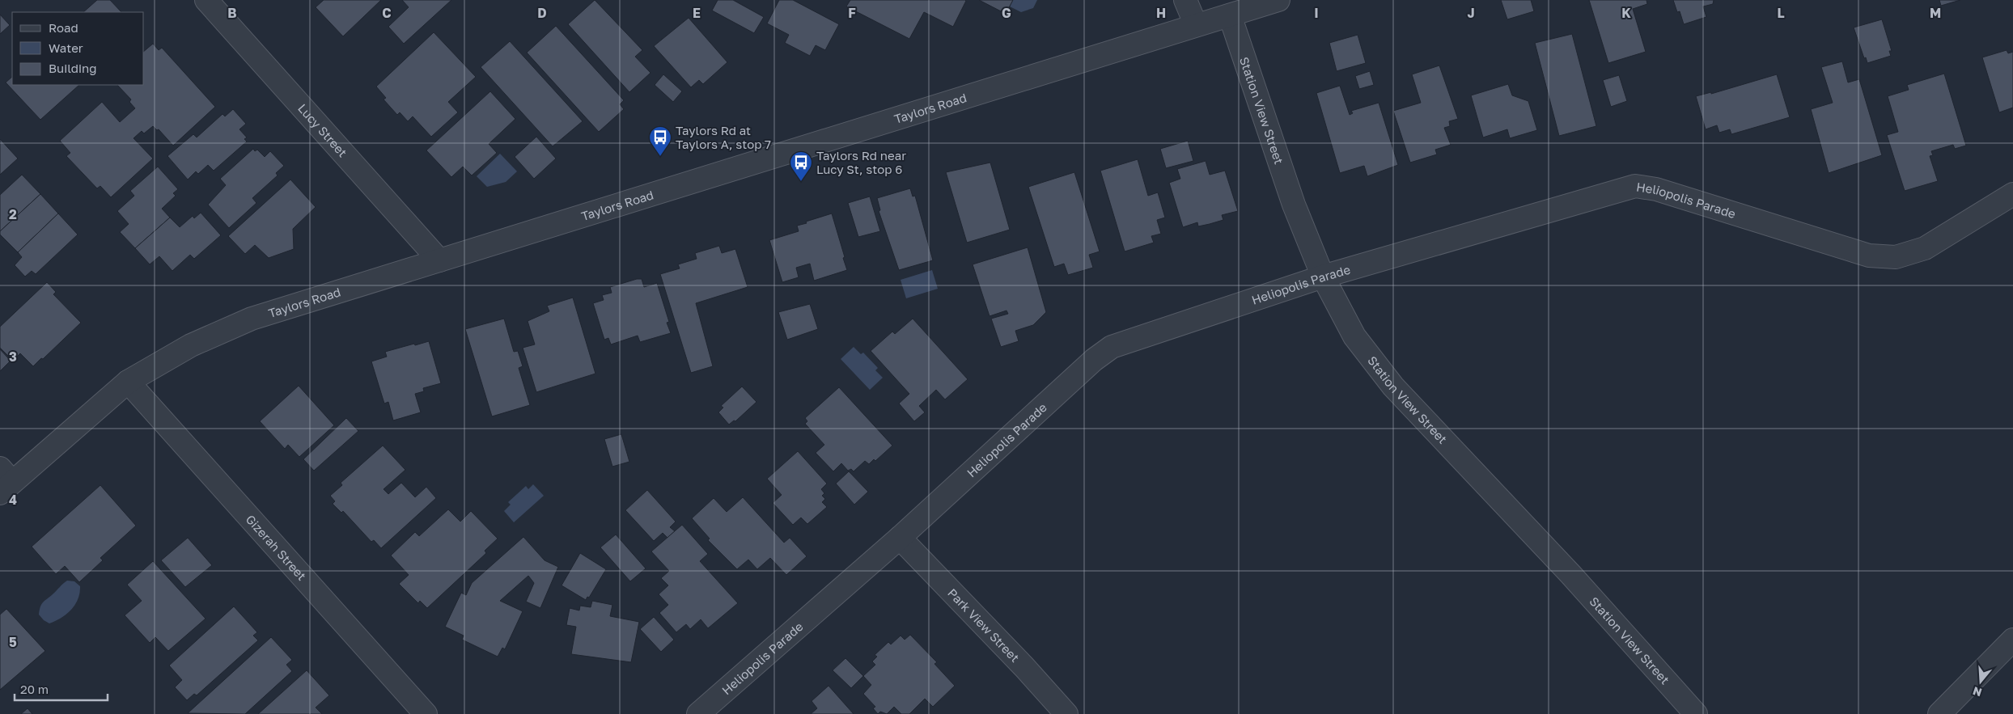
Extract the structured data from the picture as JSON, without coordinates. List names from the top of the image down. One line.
{"streets":{"street":["Taylors Road","Station View Street","Lucy Street","Heliopolis Parade","Gizerah Street","Park View Street"]},"crossings":[["Taylors Road","Station View Street"],["Taylors Road","Lucy Street"],["Taylors Road","Gizerah Street"],["Station View Street","Heliopolis Parade"],["Heliopolis Parade","Park View Street"]],"places":{"bus stop":["Taylors Rd at Taylors A, stop 7","Taylors Rd near Lucy St, stop 6"]},"legend":["Road","Water","Building"],"scale_bar":"20 m","north":"bottom","grid":{"columns":["B","C","D","E","F","G","H","I","J","K","L","M"],"rows":["2","3","4","5"]}}
